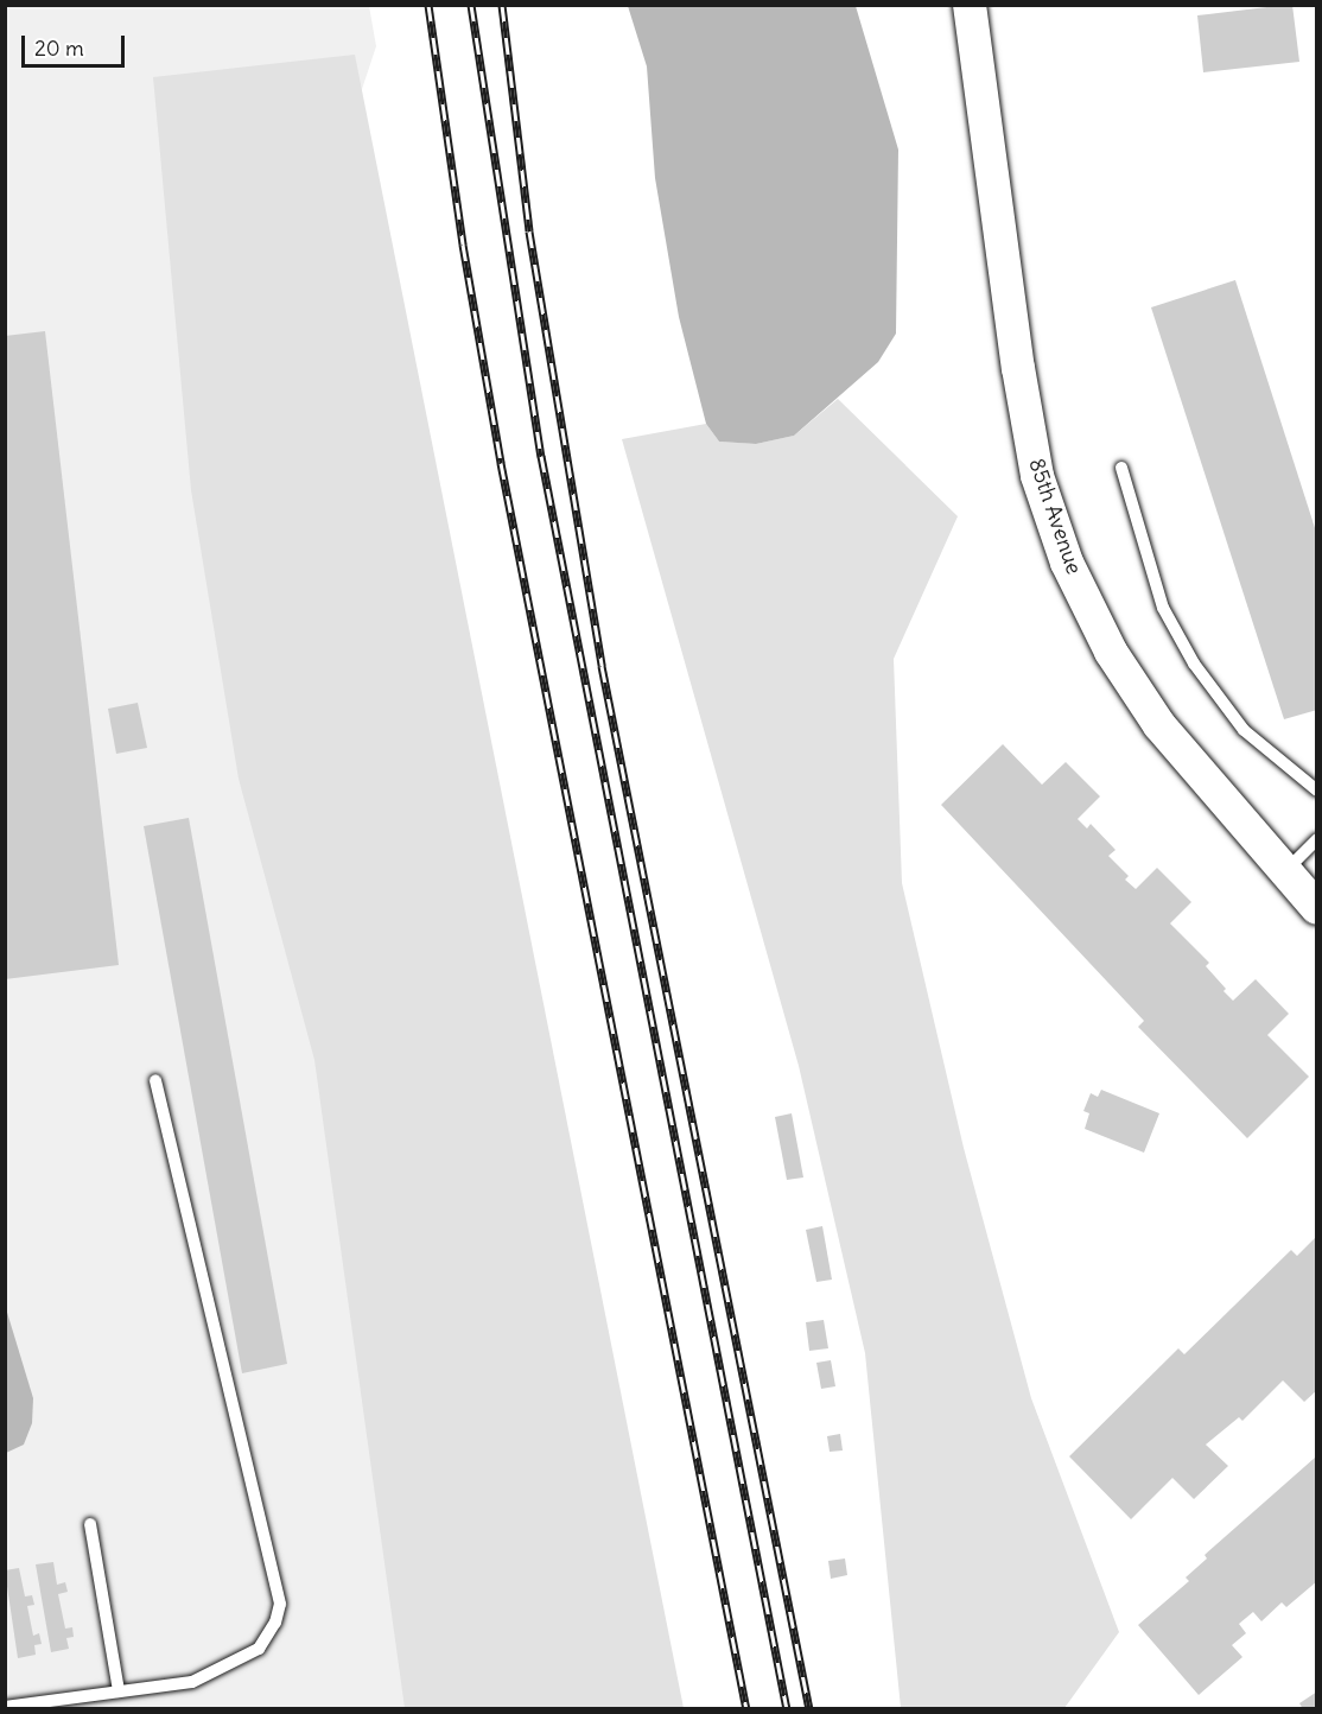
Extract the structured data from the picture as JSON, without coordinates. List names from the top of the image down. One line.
{"streets":{"street":["85th Avenue"]},"scale_bar":"20 m"}
